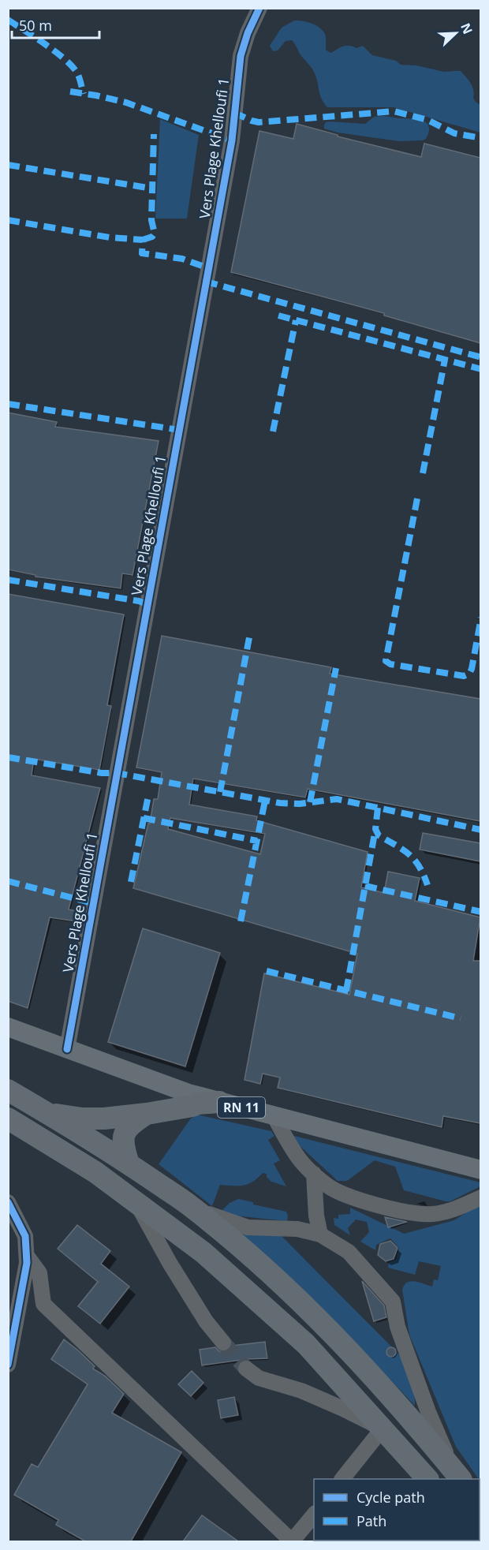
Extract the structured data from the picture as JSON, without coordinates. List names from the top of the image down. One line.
{"streets":{"main road":["RN 11"],"street":["Vers Plage Khelloufi 1"]},"crossings":[["Vers Plage Khelloufi 1","RN 11"]],"legend":["Cycle path","Path"],"scale_bar":"50 m","north":"top right"}
